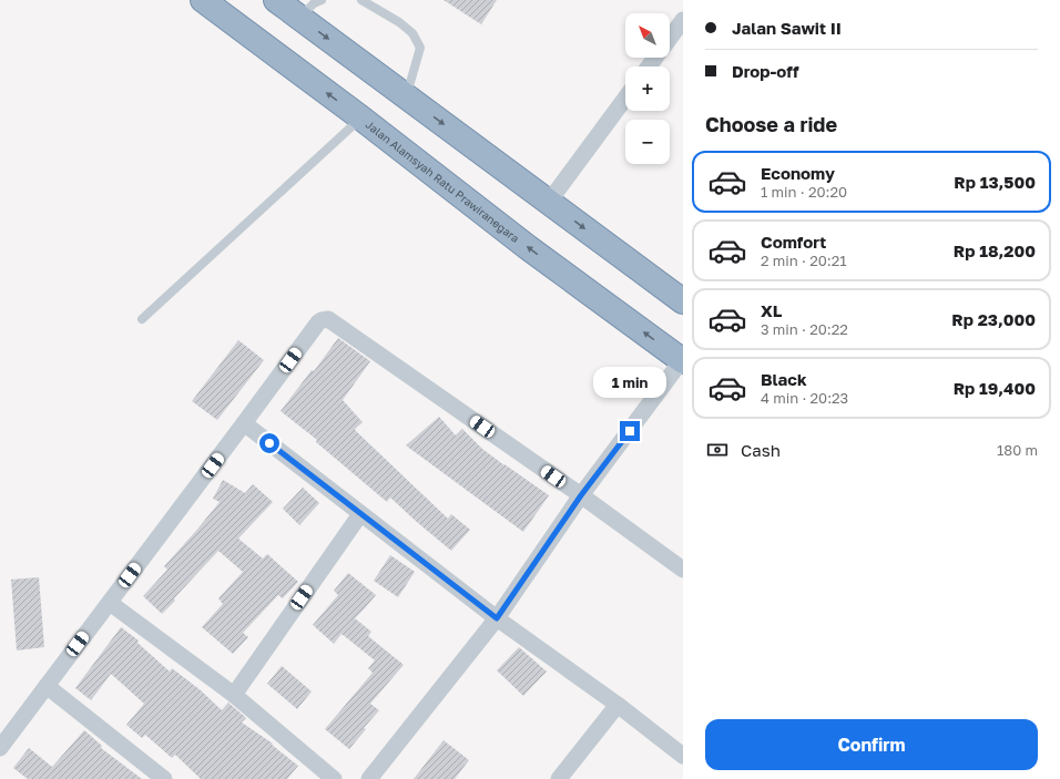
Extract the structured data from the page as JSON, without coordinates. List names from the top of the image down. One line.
{"streets":{"highway":["Jalan Alamsyah Ratu Prawiranegara"]},"north":"top left","page":{"banner":["Jalan Sawit II","Drop-off"],"map_buttons":["+","−"],"heading":"Choose a ride","list":[{"name":"Economy","note":"1 min · 20:20","value":"Rp 13,500"},{"name":"Comfort","note":"2 min · 20:21","value":"Rp 18,200"},{"name":"XL","note":"3 min · 20:22","value":"Rp 23,000"},{"name":"Black","note":"4 min · 20:23","value":"Rp 19,400"}],"bubble":"1 min","pay":["Cash","180 m"],"buttons":"Confirm"}}
